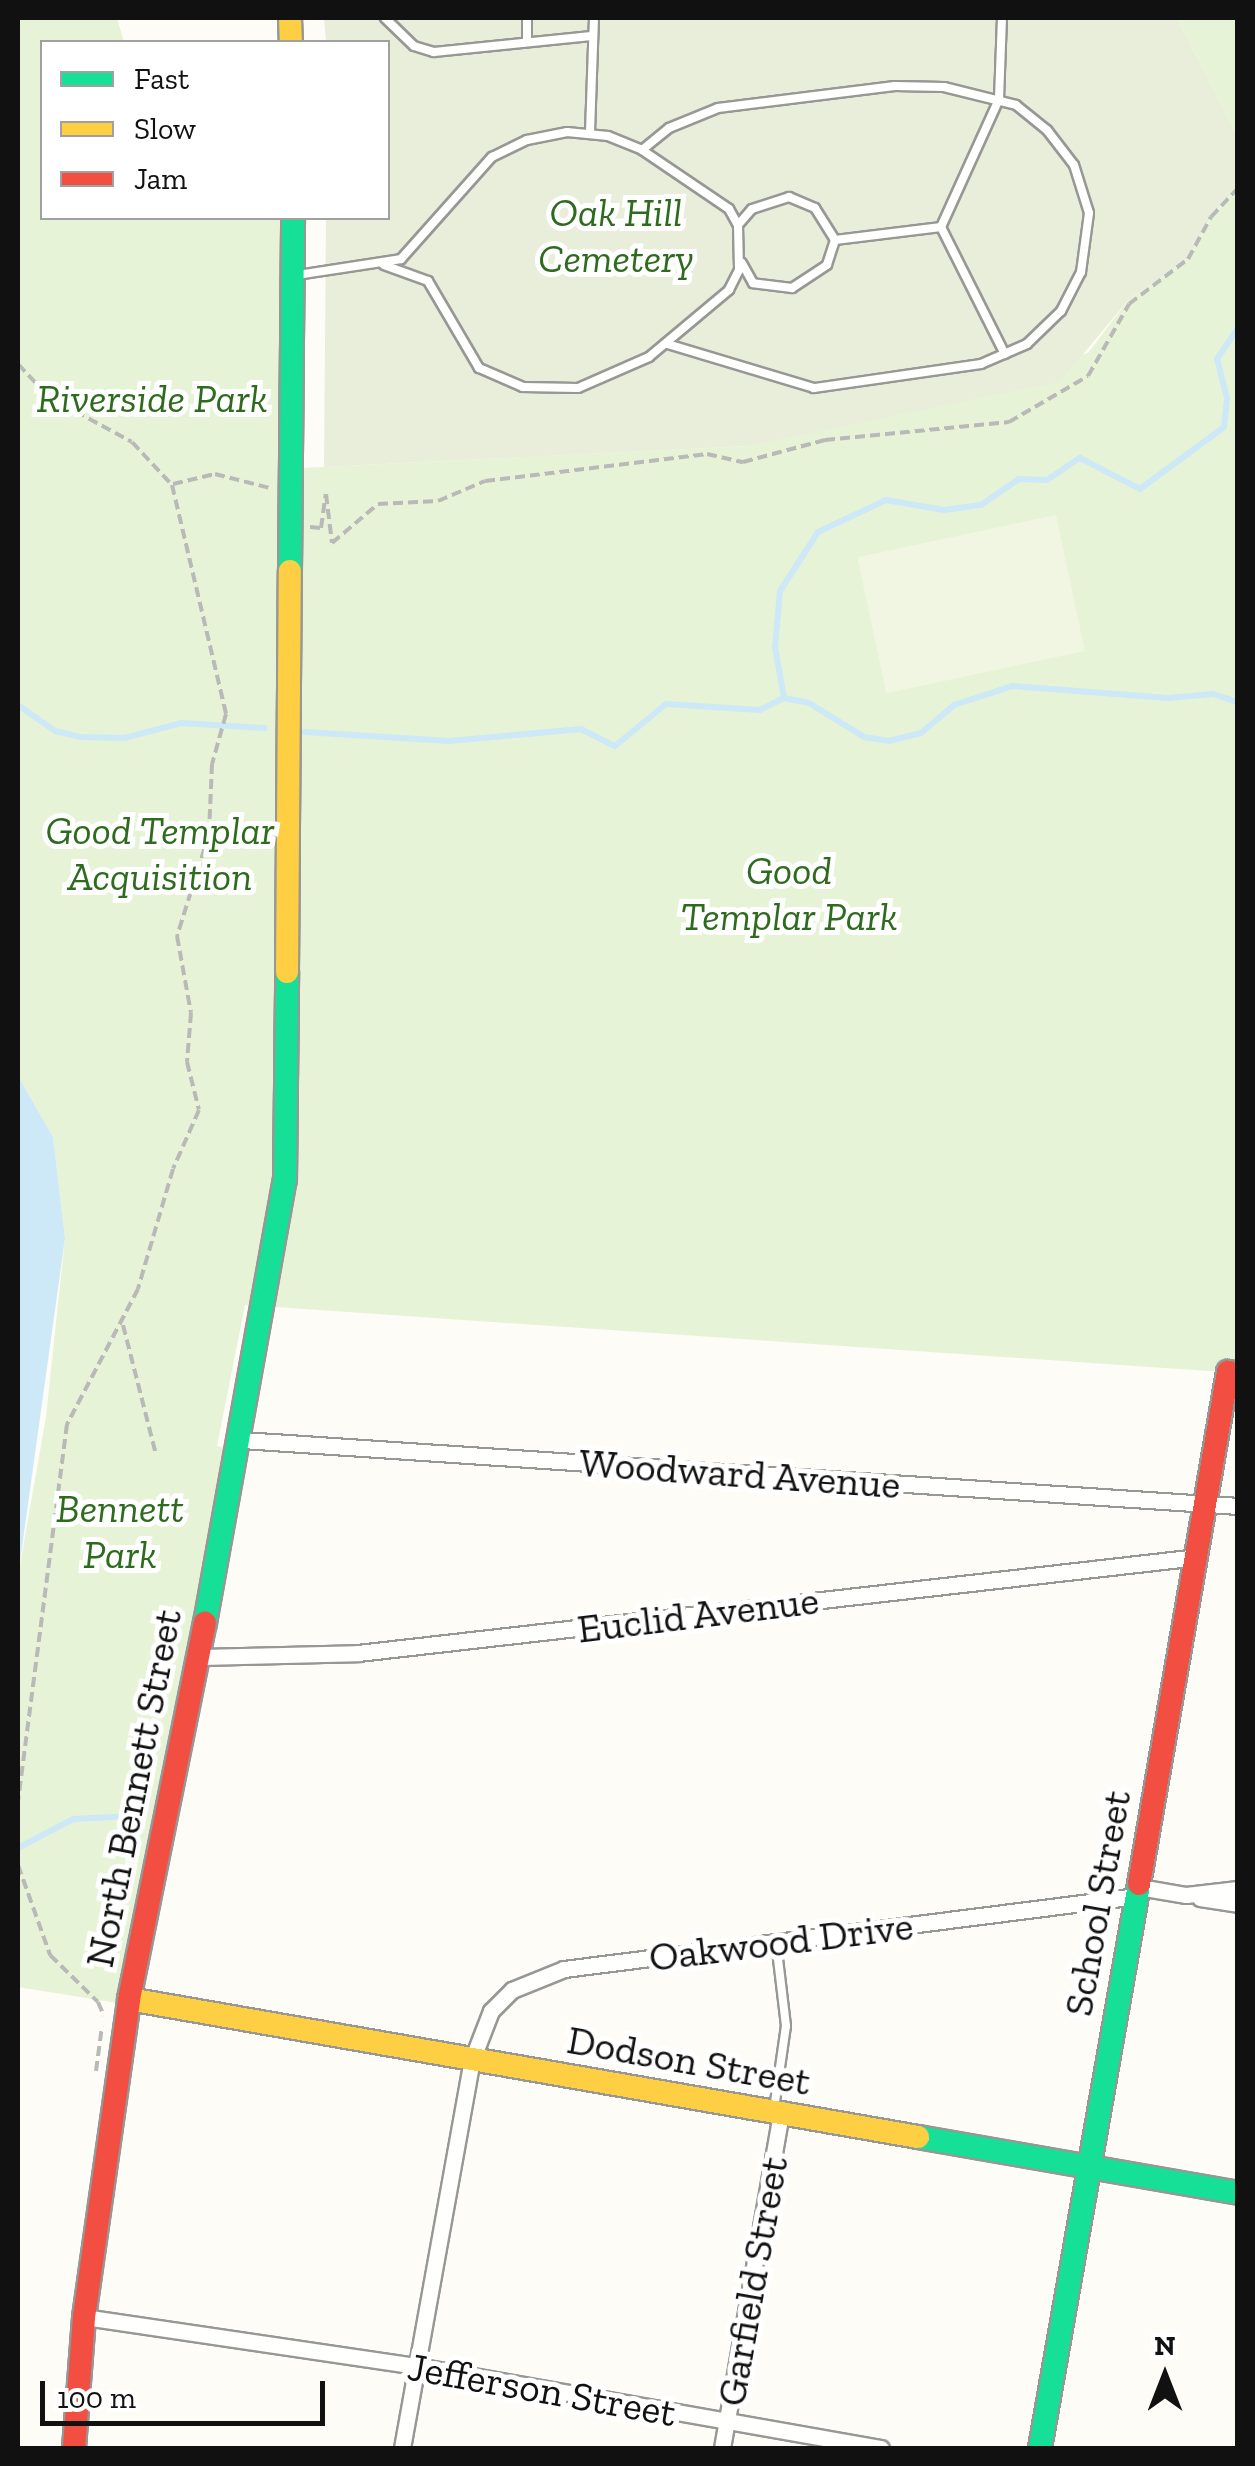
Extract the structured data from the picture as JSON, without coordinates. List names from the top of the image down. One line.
{"streets":{"main road":["North Bennett Street","School Street","Dodson Street"],"street":["Woodward Avenue","Euclid Avenue","Oakwood Drive","Garfield Street","Jefferson Street"]},"crossings":[["Woodward Avenue","North Bennett Street"],["Woodward Avenue","School Street"],["Euclid Avenue","North Bennett Street"],["Euclid Avenue","School Street"],["North Bennett Street","Dodson Street"],["North Bennett Street","Jefferson Street"],["School Street","Oakwood Drive"],["School Street","Dodson Street"],["Oakwood Drive","Dodson Street"],["Oakwood Drive","Jefferson Street"],["Dodson Street","Garfield Street"],["Garfield Street","Jefferson Street"]],"parks":["Oak Hill Cemetery","Riverside Park","Good Templar Acquisition","Good Templar Park","Bennett Park"],"legend":["Fast","Slow","Jam"],"scale_bar":"100 m","north":"top"}
